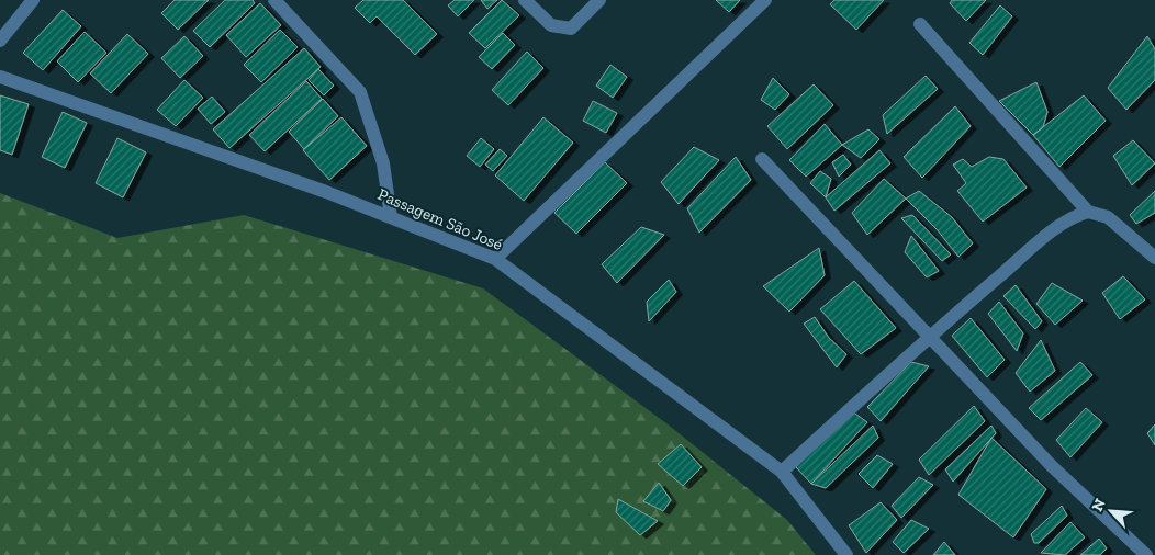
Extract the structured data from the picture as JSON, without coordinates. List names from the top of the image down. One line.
{"streets":{"street":["Passagem São José"]},"north":"top left"}
